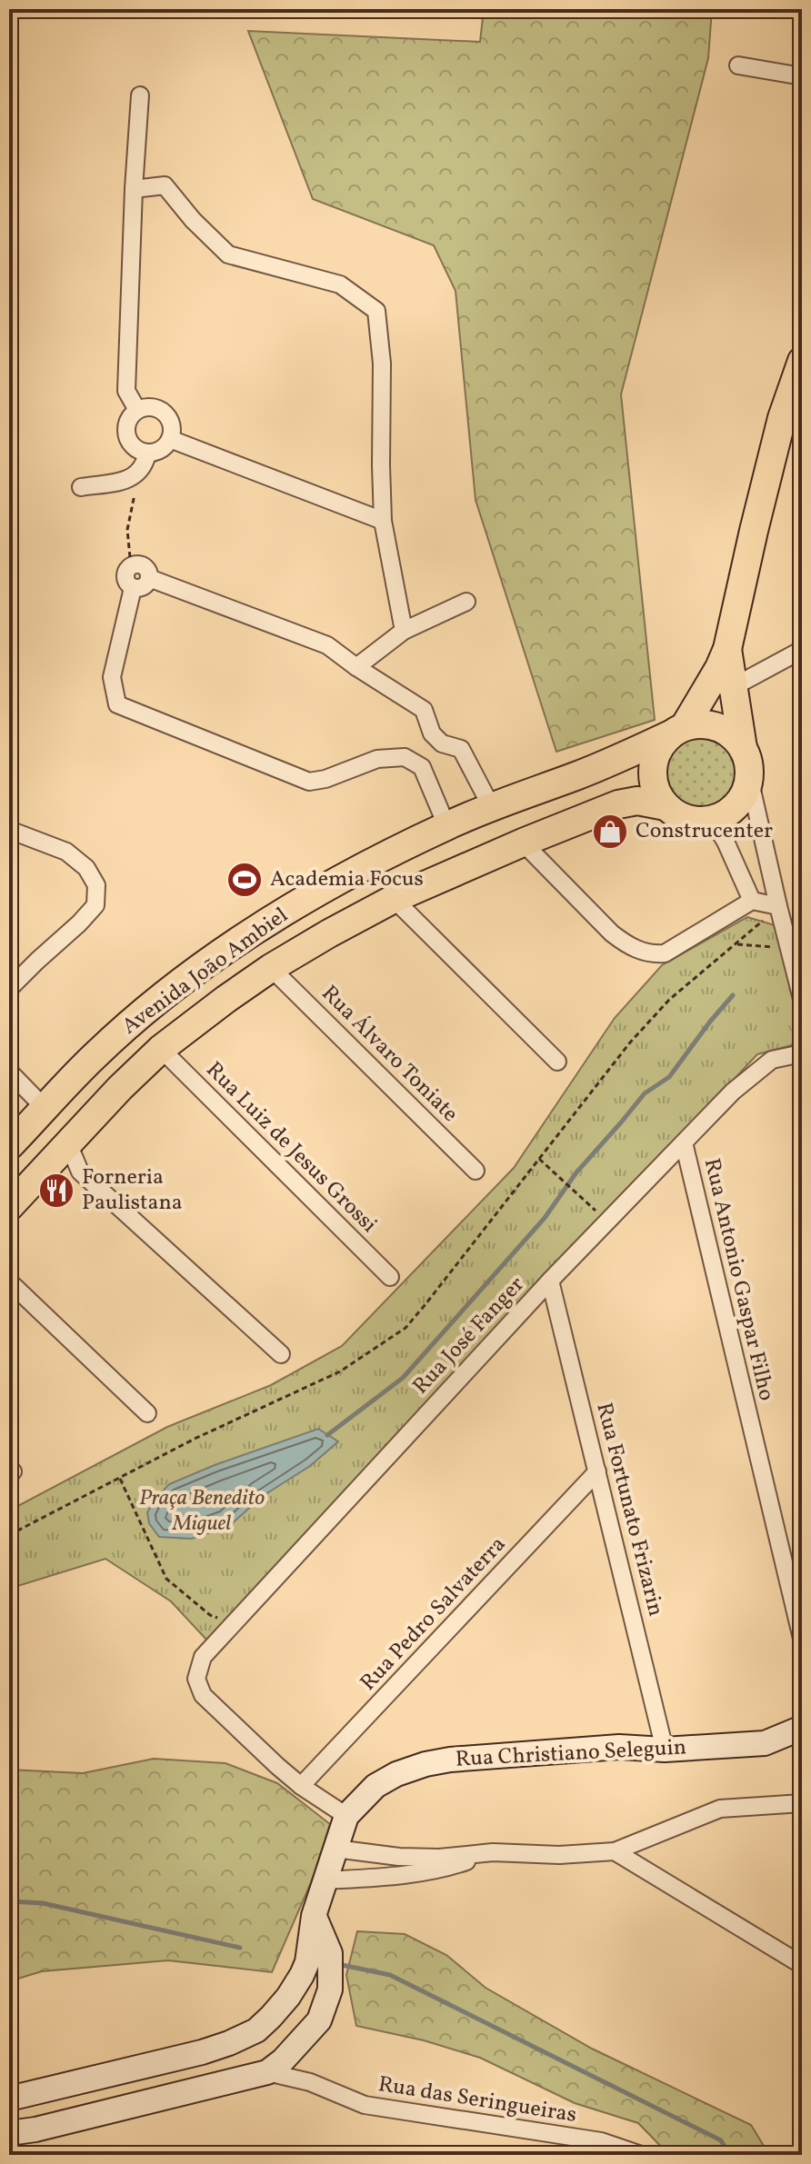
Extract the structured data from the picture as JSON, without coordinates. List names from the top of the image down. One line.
{"streets":{"main road":["Avenida João Ambiel","Rua Christiano Seleguin"],"street":["Rua Álvaro Toniate","Rua Luiz de Jesus Grossi","Rua Antonio Gaspar Filho","Rua José Fanger","Rua Fortunato Frizarin","Rua Pedro Salvaterra","Rua das Seringueiras"]},"crossings":[["Avenida João Ambiel","Rua Álvaro Toniate"],["Avenida João Ambiel","Rua Luiz de Jesus Grossi"],["Rua Antonio Gaspar Filho","Rua José Fanger"],["Rua José Fanger","Rua Fortunato Frizarin"],["Rua José Fanger","Rua Pedro Salvaterra"],["Rua Fortunato Frizarin","Rua Pedro Salvaterra"],["Rua Fortunato Frizarin","Rua Christiano Seleguin"]],"parks":["Praça Benedito Miguel"],"places":{"shop":["Construcenter"],"sports":["Academia Focus"],"restaurant":["Forneria Paulistana"]}}
